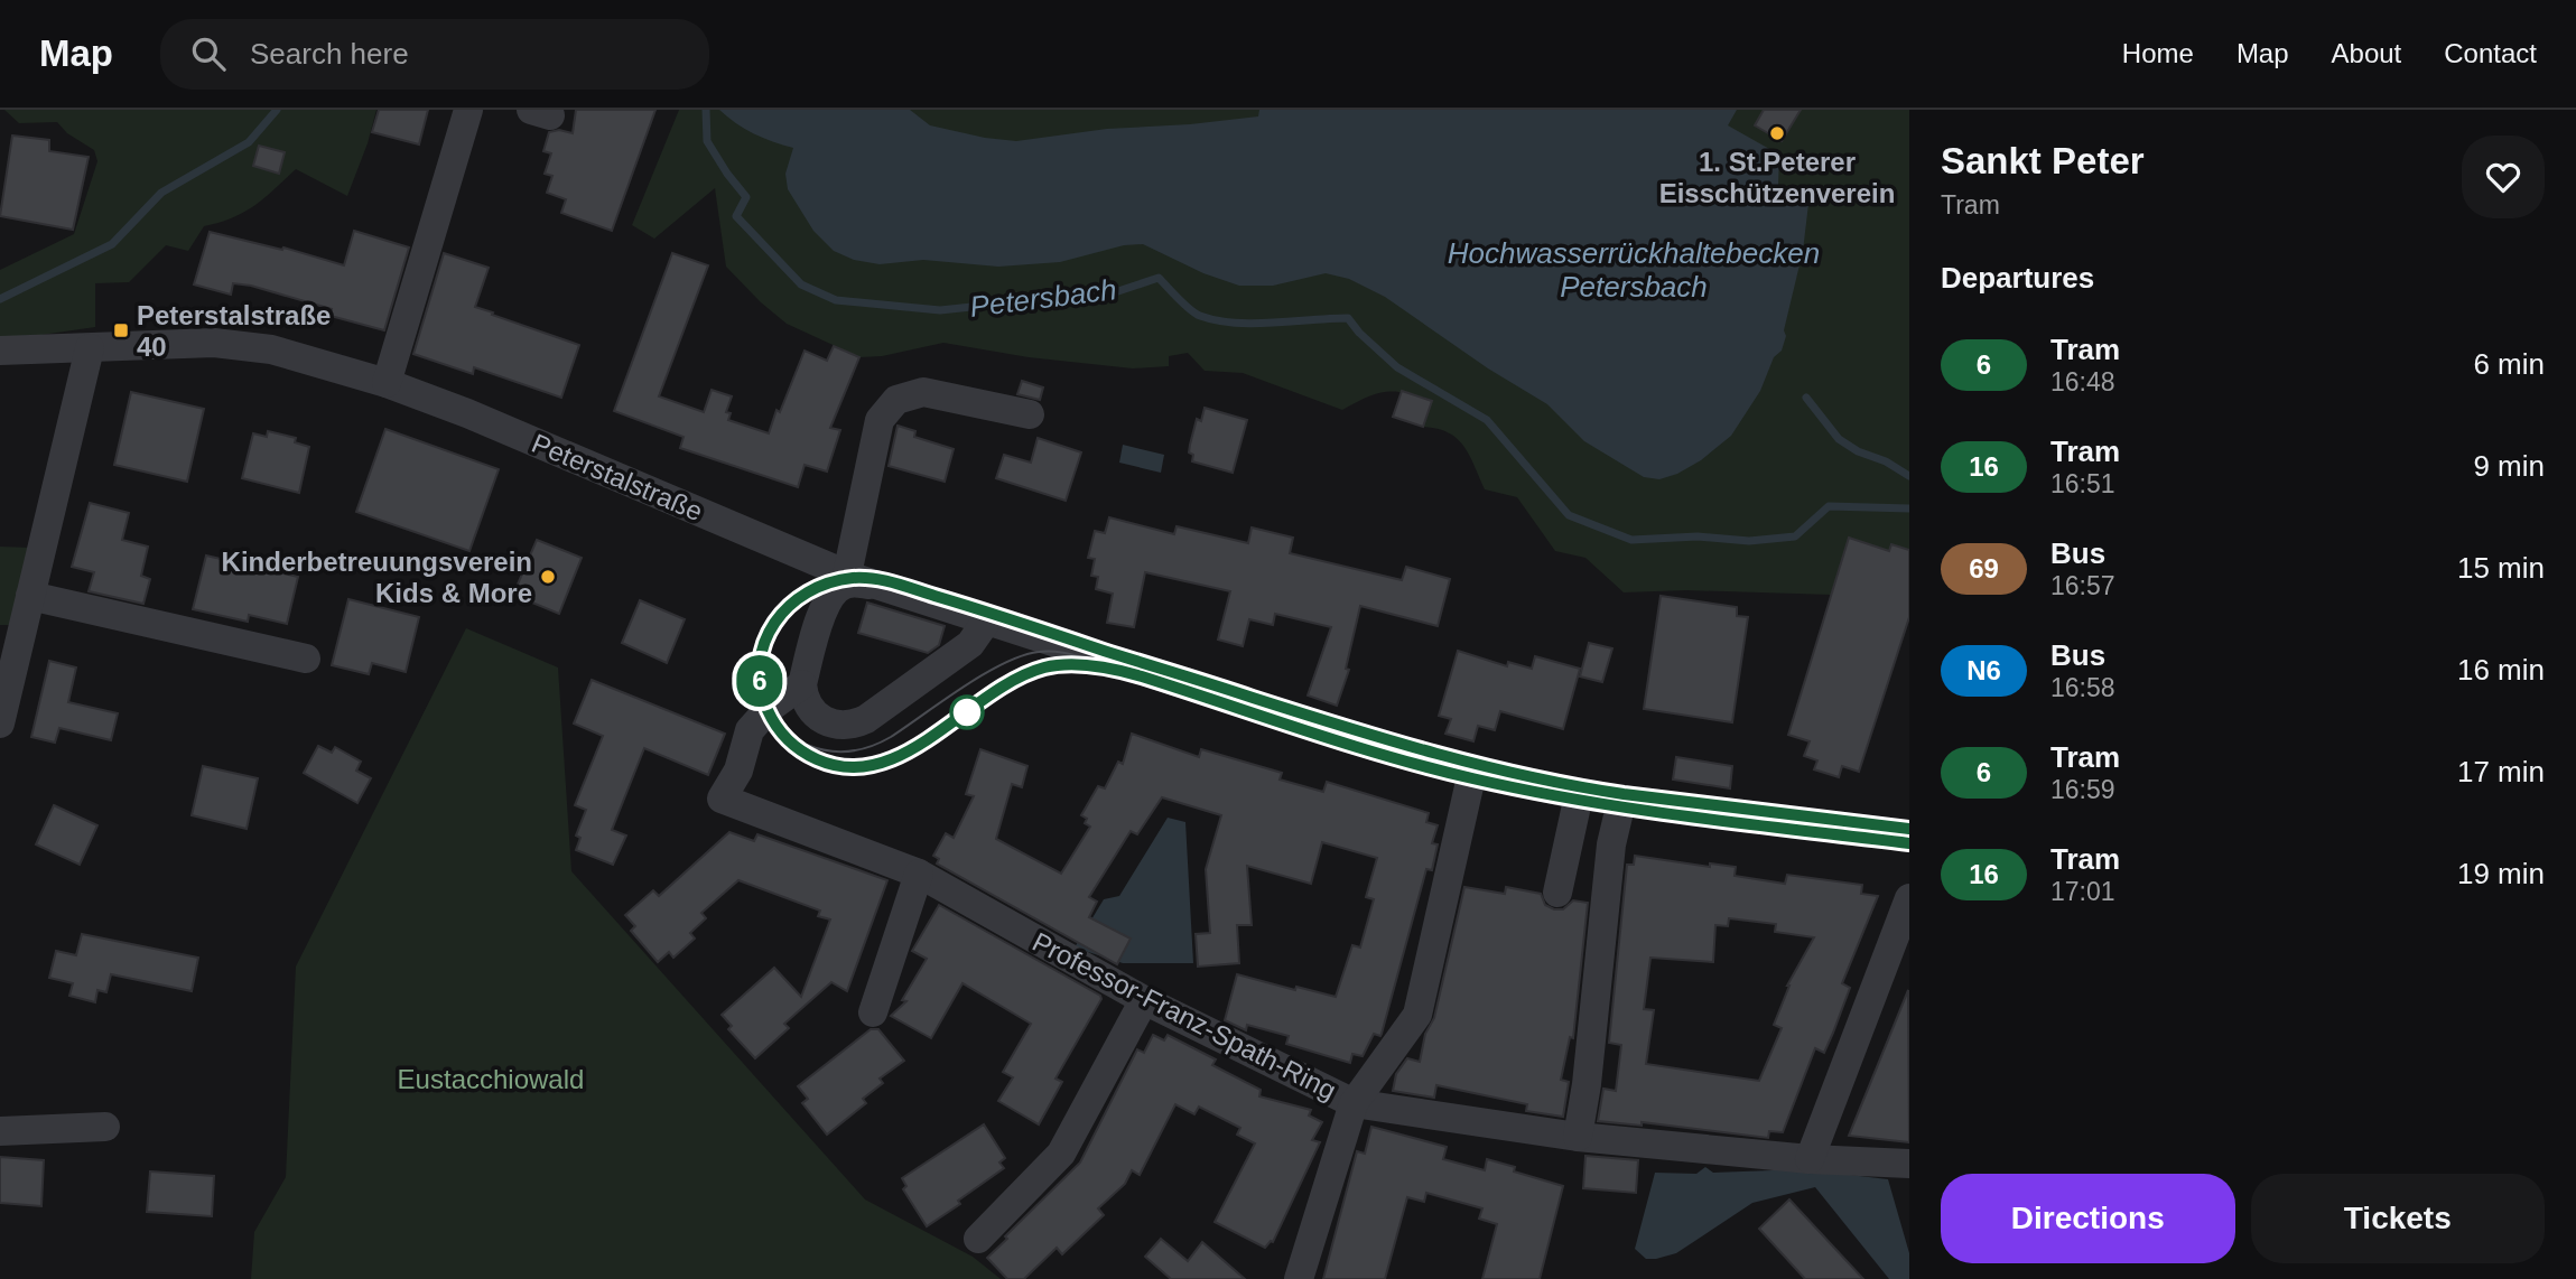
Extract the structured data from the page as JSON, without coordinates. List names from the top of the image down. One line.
{"streets":{"street":["Peterstalstraße","Professor-Franz-Spath-Ring"]},"water":["Hochwasserrückhaltebecken Petersbach","Petersbach"],"parks":["Eustacchiowald"],"places":{"other":["1. St.Peterer Eisschützenverein","Kinderbetreuungsverein Kids & More"],"transit":["Peterstalstraße 40"]},"lines":["tram line 6"],"page":{"header":"Map","search":"Search here","nav":["Home","Map","About","Contact"],"on_map":"6","heading":[["Sankt Peter","Tram"],"Departures"],"list":[{"mark":"6","name":"Tram","note":"16:48","value":"6 min"},{"mark":"16","name":"Tram","note":"16:51","value":"9 min"},{"mark":"69","name":"Bus","note":"16:57","value":"15 min"},{"mark":"N6","name":"Bus","note":"16:58","value":"16 min"},{"mark":"6","name":"Tram","note":"16:59","value":"17 min"},{"mark":"16","name":"Tram","note":"17:01","value":"19 min"}],"buttons":["Directions","Tickets"]}}
